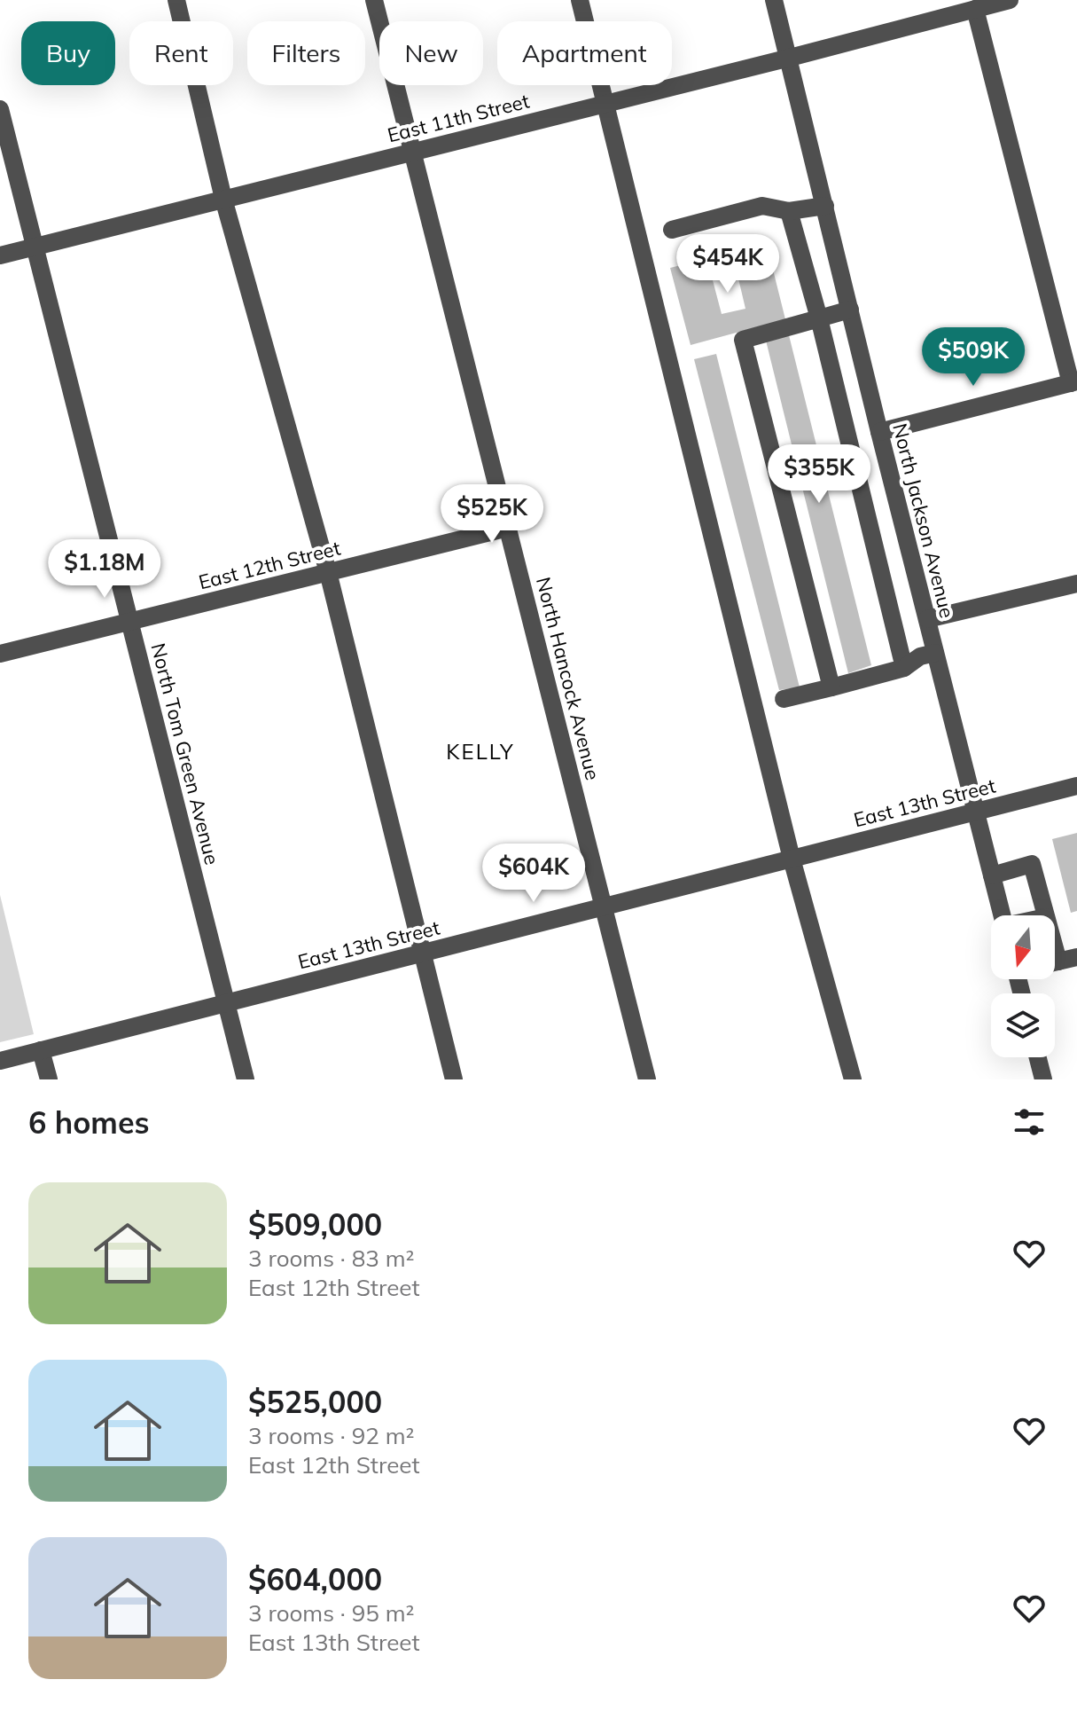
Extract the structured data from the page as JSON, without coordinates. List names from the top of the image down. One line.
{"streets":{"street":["East 11th Street","North Jackson Avenue","East 12th Street","North Hancock Avenue","North Tom Green Avenue","East 13th Street"]},"crossings":[["East 11th Street","North Jackson Avenue"],["East 11th Street","North Hancock Avenue"],["East 11th Street","North Tom Green Avenue"],["North Jackson Avenue","East 13th Street"],["East 12th Street","North Hancock Avenue"],["East 12th Street","North Tom Green Avenue"],["North Hancock Avenue","East 13th Street"],["North Tom Green Avenue","East 13th Street"]],"districts":["KELLY"],"north":"bottom","page":{"chip":["Buy","Rent","Filters","New","Apartment"],"price":["$454K","$509K","$355K","$525K","$1.18M","$604K"],"heading":"6 homes","list":[{"name":"$509,000","note":"3 rooms · 83 m² · East 12th Street"},{"name":"$525,000","note":"3 rooms · 92 m² · East 12th Street"},{"name":"$604,000","note":"3 rooms · 95 m² · East 13th Street"}]}}
